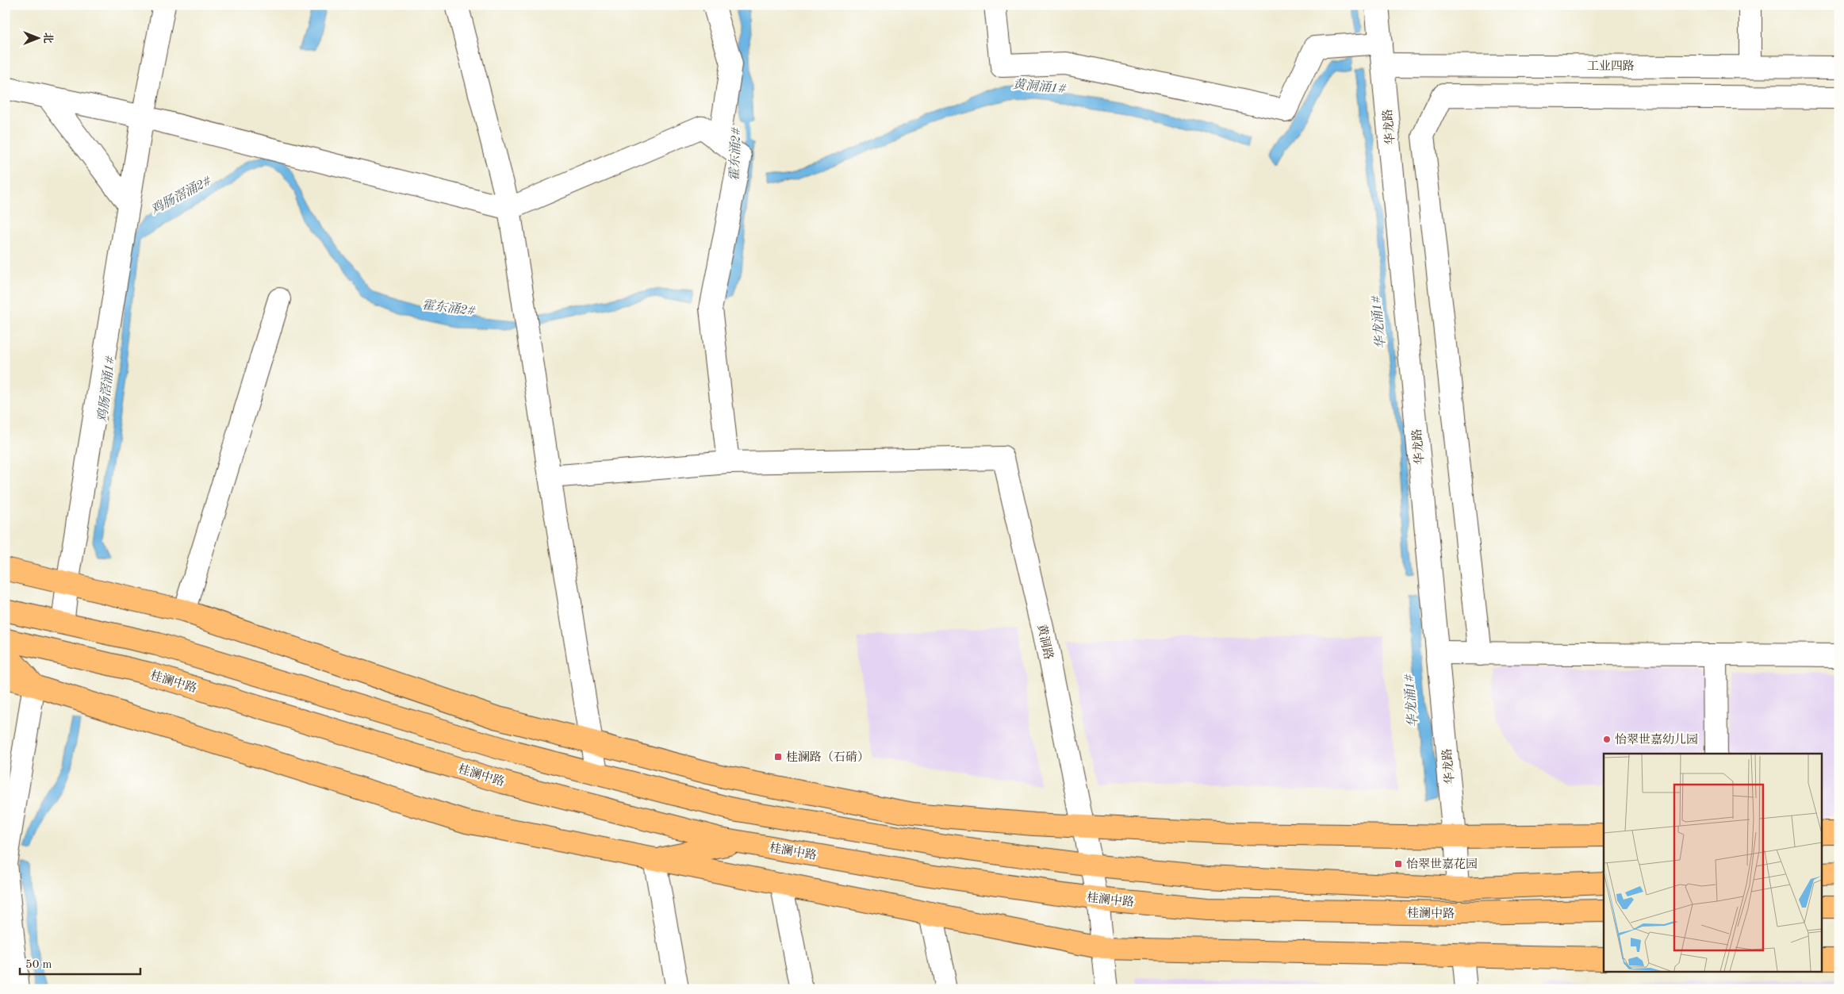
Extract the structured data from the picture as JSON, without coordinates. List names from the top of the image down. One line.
{"streets":{"main road":["桂澜中路"],"street":["工业四路","华龙路","黄洞路"]},"crossings":[["工业四路","华龙路"],["黄洞路","桂澜中路"]],"water":["黄洞涌1#","霍东涌2#","鸡肠滘涌2#","华龙涌1#","鸡肠滘涌1#"],"places":{"other":["怡翠世嘉幼儿园"],"transit":["桂澜路（石𬒔）","怡翠世嘉花园"]},"scale_bar":"50 m","north":"right"}
